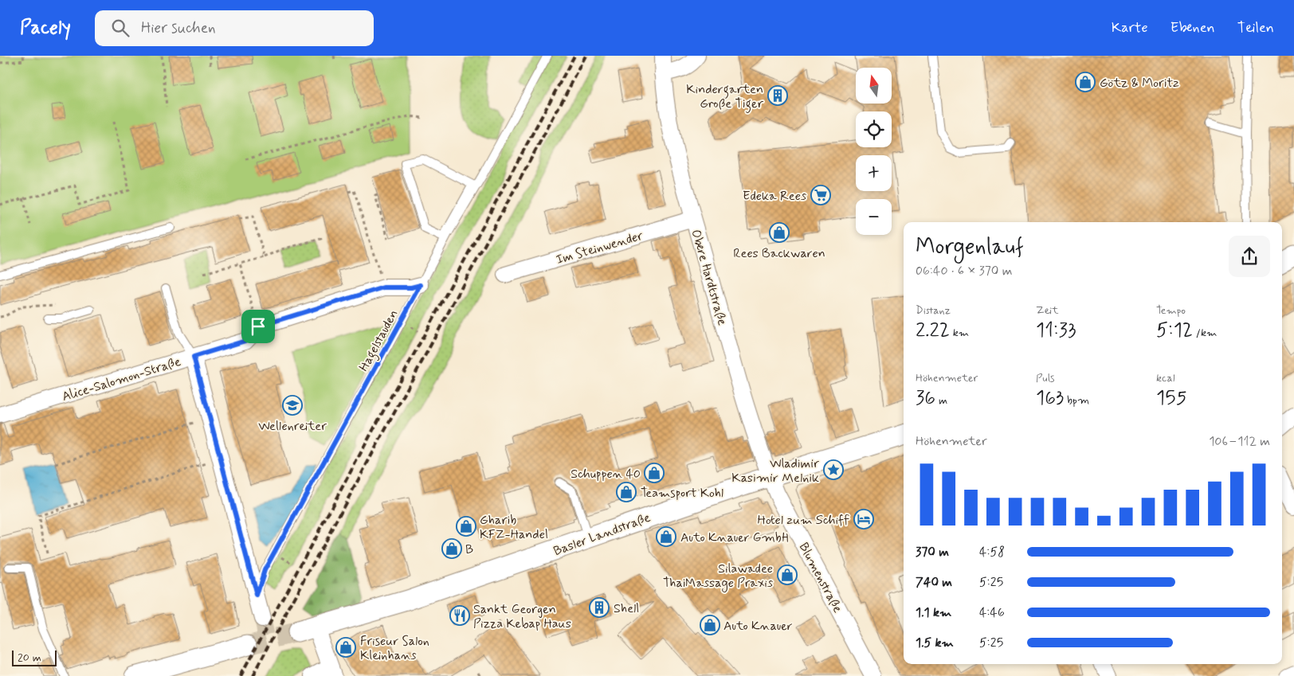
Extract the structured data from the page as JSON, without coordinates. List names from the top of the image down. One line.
{"streets":{"street":["Im Steinwender","Obere Hardtstraße","Alice-Salomon-Straße","Basler Landstraße","Blumenstraße"],"lane":["Hagelstauden"]},"crossings":[["Im Steinwender","Obere Hardtstraße"],["Obere Hardtstraße","Basler Landstraße"],["Obere Hardtstraße","Blumenstraße"],["Basler Landstraße","Blumenstraße"]],"places":{"shop":["Götz & Moritz","Rees Backwaren","Schuppen 40","Teamsport Kohl","Gharib KFZ-Handel","Auto Knauer GmbH","B","Silawadee ThaiMassage Praxis","Auto Knauer","Friseur Salon Kleinhans"],"building":["Kindergarten Große Tiger","Shell"],"supermarket":["Edeka Rees"],"school or university":["Wellenreiter"],"place":["Wladimir Kasimir Melnik"],"hotel":["Hotel zum Schiff"],"restaurant":["Sankt Georgen Pizza Kebap Haus"]},"scale_bar":"20 m","north":"top","page":{"header":"Pacely","search":"Hier suchen","nav":["Karte","Ebenen","Teilen"],"map_buttons":["+","−"],"heading":["Morgenlauf","06:40 · 6 × 370 m"],"stats":[["Distanz","2.22 km"],["Zeit","11:33"],["Tempo","5:12 /km"],["Höhenmeter","36 m"],["Puls","163 bpm"],["kcal","155"]],"chart":["Höhenmeter","106–112 m"],"list":[{"name":"370 m","note":"4:58"},{"name":"740 m","note":"5:25"},{"name":"1.1 km","note":"4:46"},{"name":"1.5 km","note":"5:25"}],"scale":"20 m"}}
